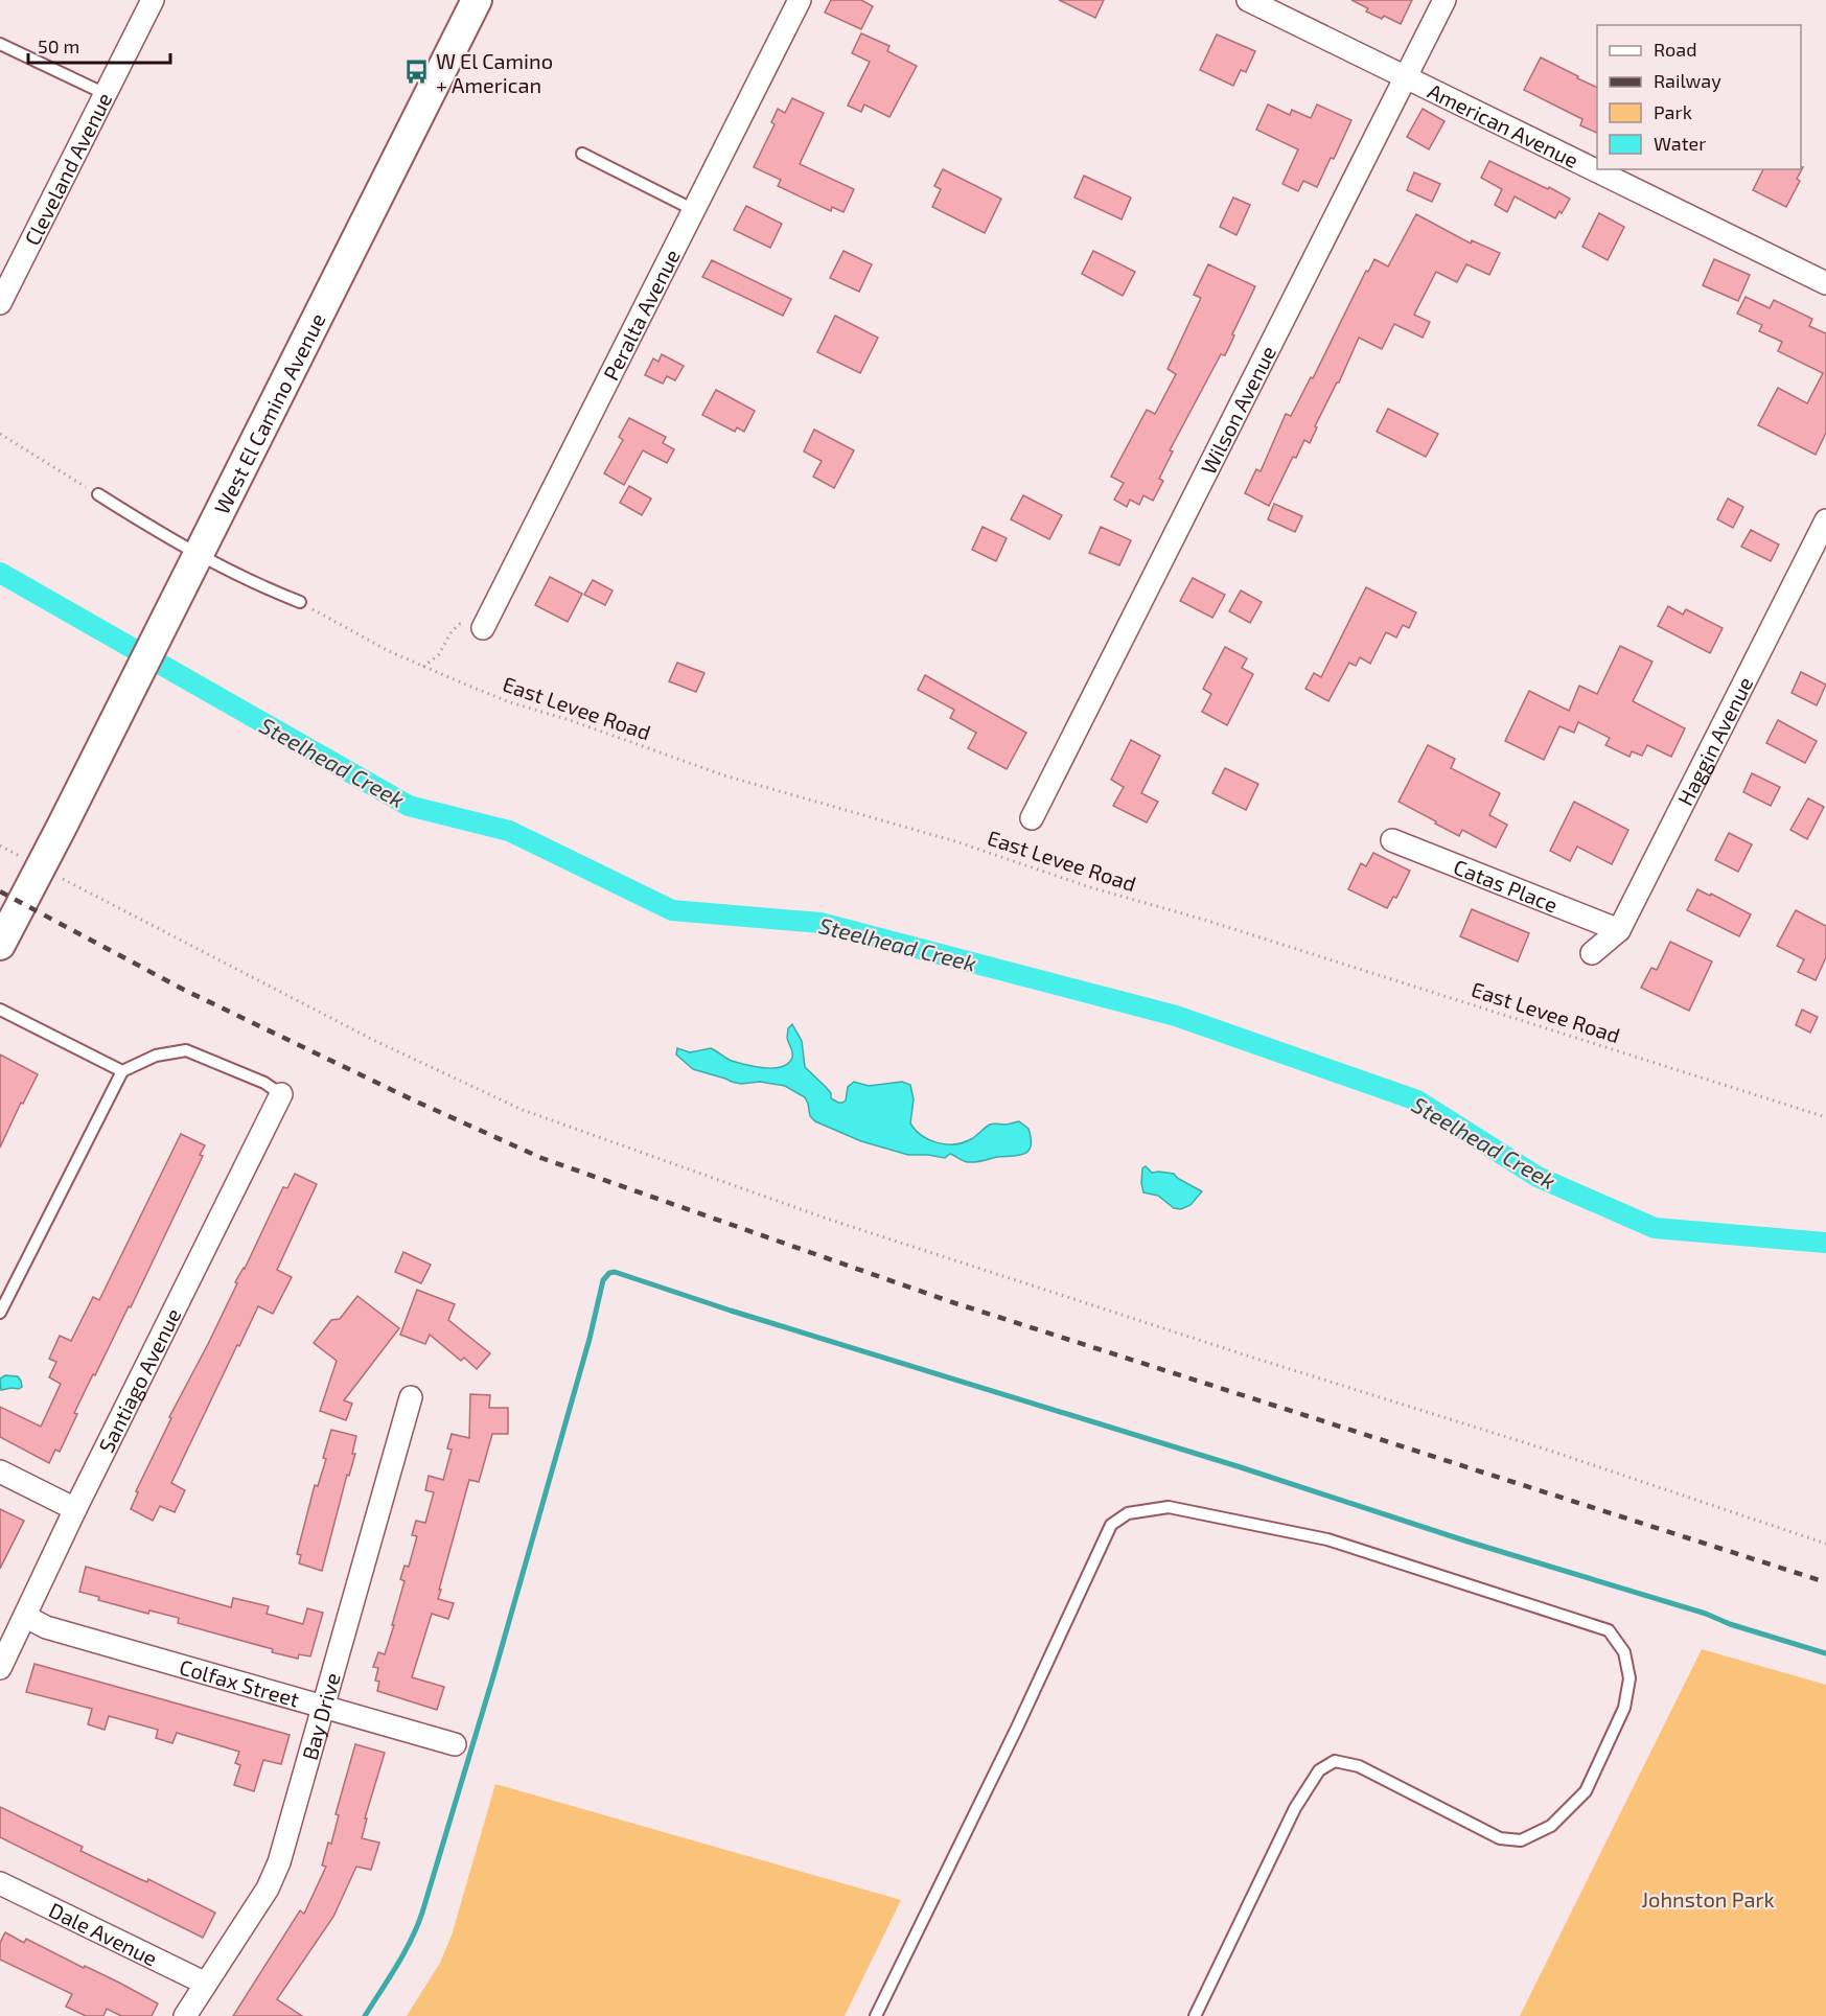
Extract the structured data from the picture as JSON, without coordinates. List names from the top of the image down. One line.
{"streets":{"main road":["West El Camino Avenue"],"street":["American Avenue","Cleveland Avenue","Peralta Avenue","Wilson Avenue","Haggin Avenue","Catas Place","Santiago Avenue","Colfax Street","Bay Drive","Dale Avenue"],"path":["East Levee Road"]},"crossings":[["American Avenue","Wilson Avenue"],["Haggin Avenue","Catas Place"],["Santiago Avenue","Colfax Street"],["Colfax Street","Bay Drive"],["Bay Drive","Dale Avenue"]],"water":["Steelhead Creek"],"parks":["Johnston Park"],"places":{"bus stop":["W El Camino + American"]},"legend":["Road","Railway","Park","Water"],"scale_bar":"50 m"}
